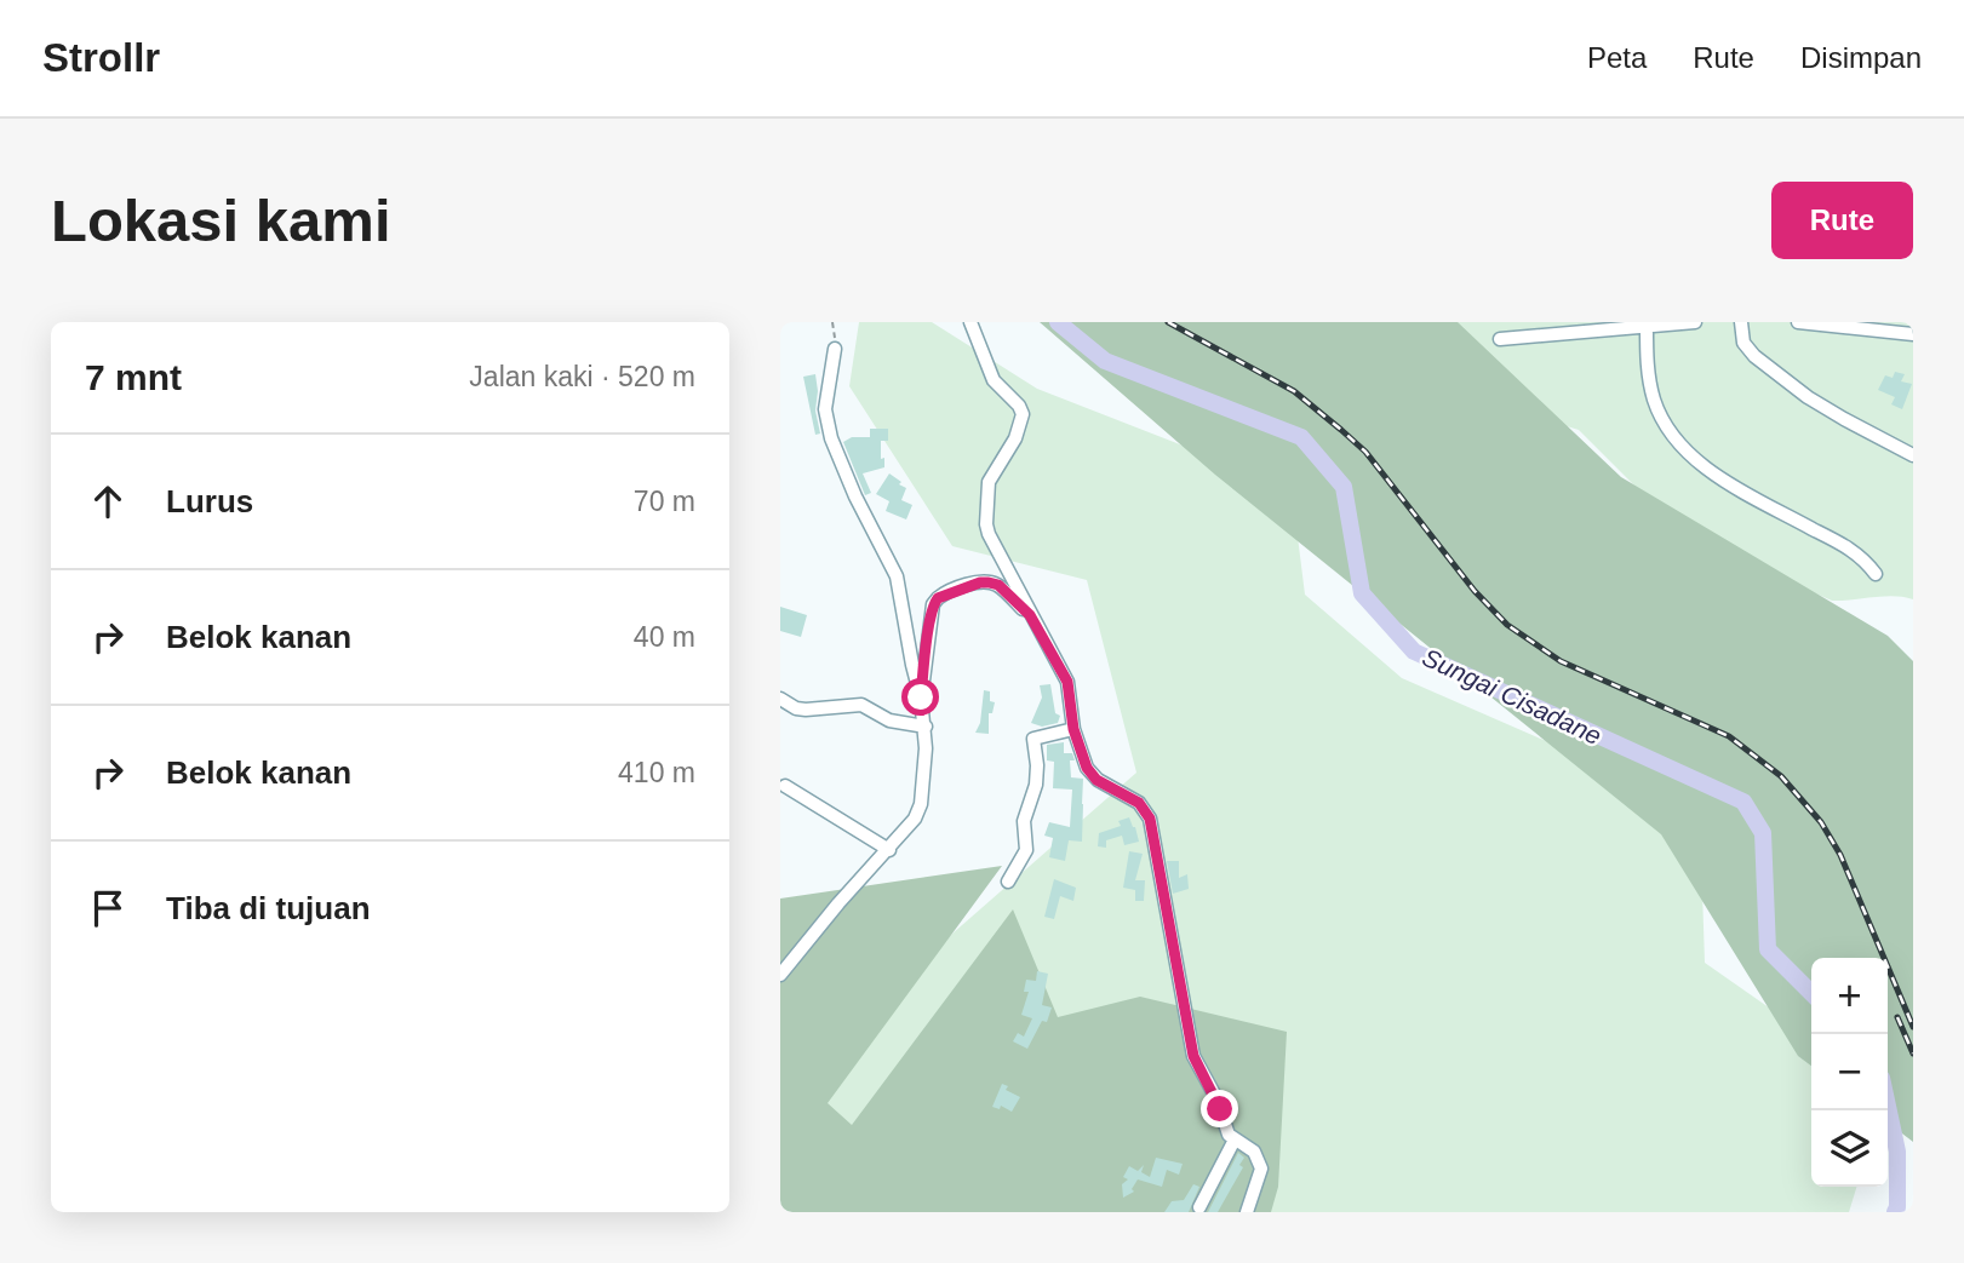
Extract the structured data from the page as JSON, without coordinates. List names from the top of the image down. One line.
{"water":["Sungai Cisadane"],"page":{"header":"Strollr","nav":["Peta","Rute","Disimpan"],"buttons":"Rute","title":"Lokasi kami","heading":["7 mnt","Jalan kaki · 520 m"],"list":[["Lurus","70 m"],["Belok kanan","40 m"],["Belok kanan","410 m"],"Tiba di tujuan"],"map_buttons":["+","−"]}}
